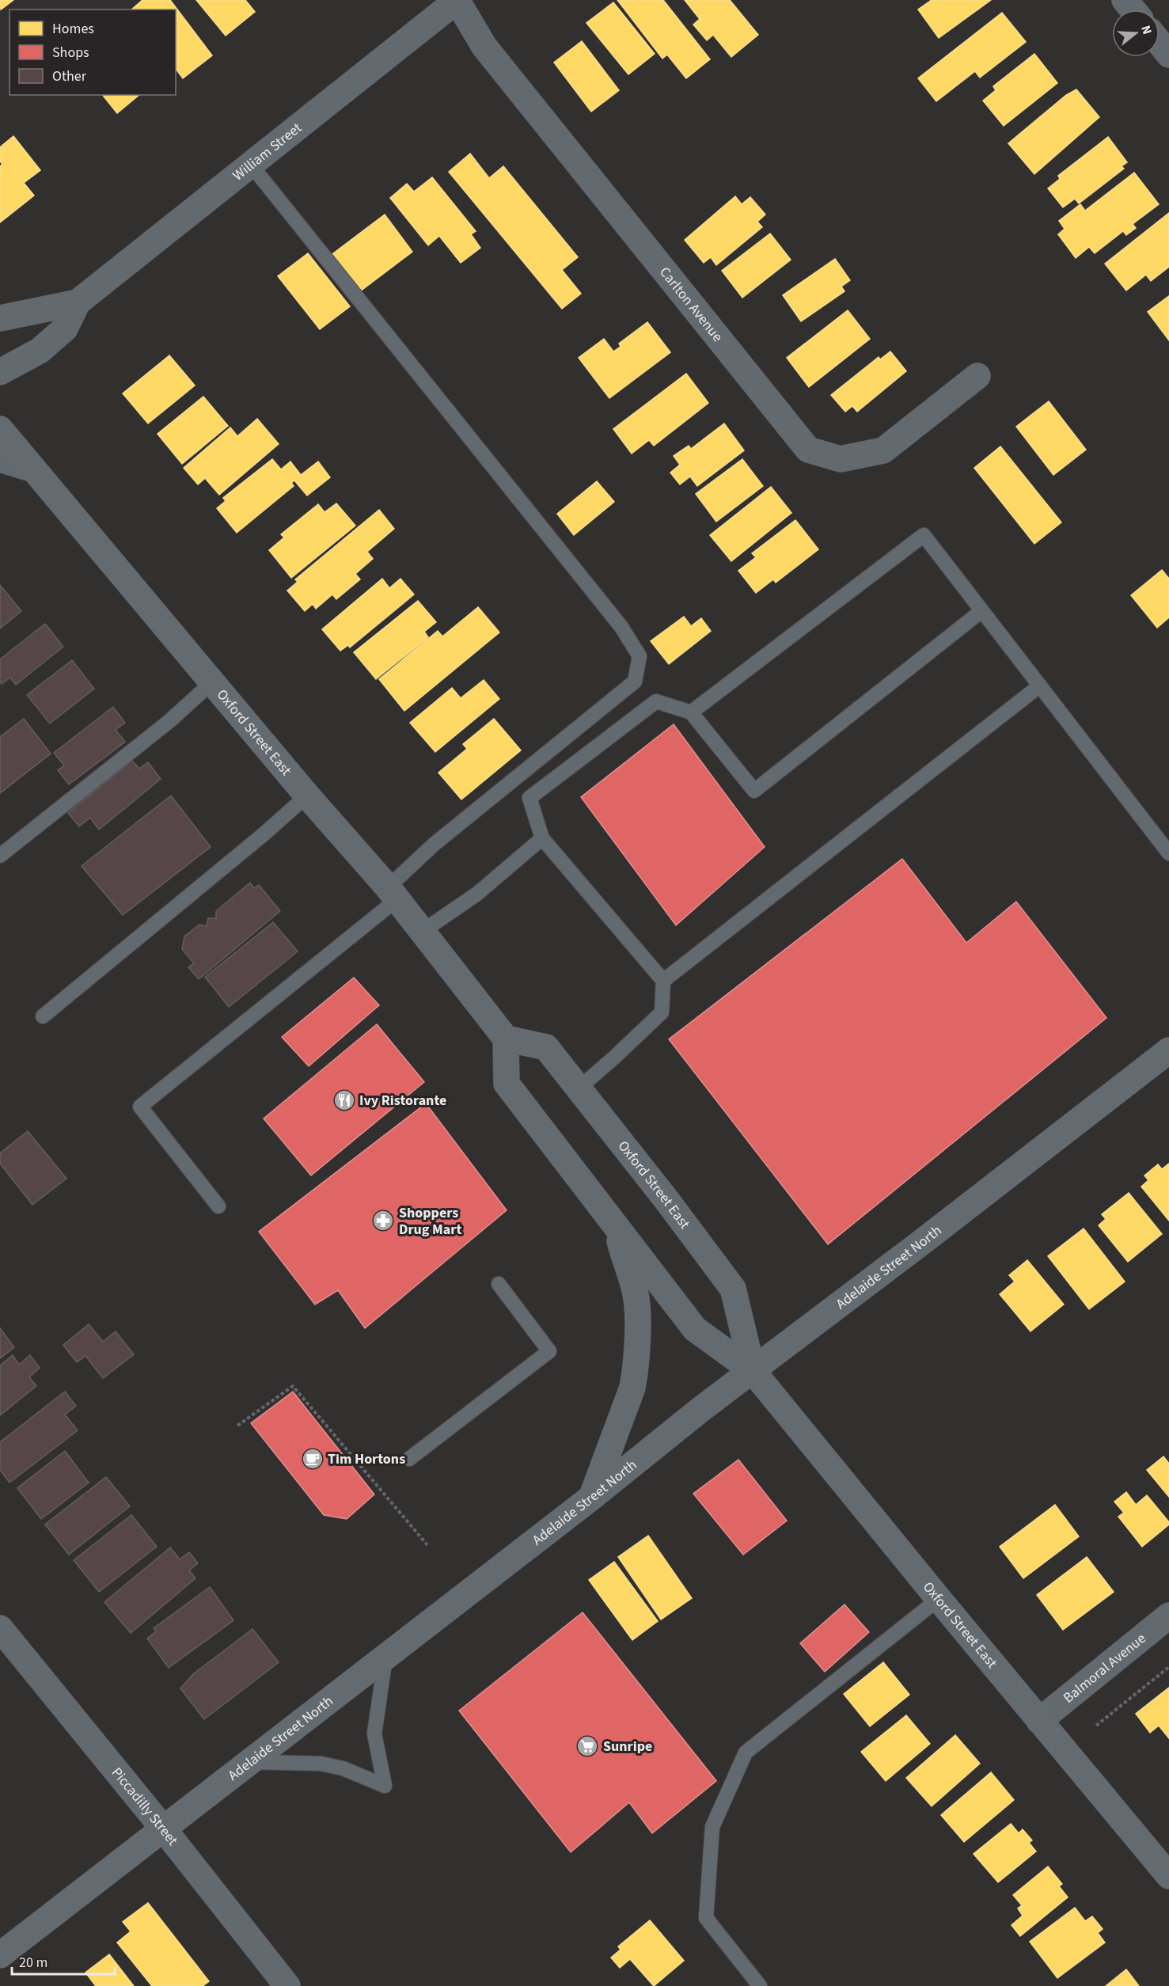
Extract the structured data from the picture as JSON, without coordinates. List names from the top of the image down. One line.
{"streets":{"main road":["Oxford Street East","Adelaide Street North"],"street":["William Street","Carlton Avenue","Balmoral Avenue","Piccadilly Street"]},"crossings":[["William Street","Carlton Avenue"],["Oxford Street East","Adelaide Street North"],["Oxford Street East","Balmoral Avenue"],["Adelaide Street North","Piccadilly Street"]],"places":{"restaurant":["Ivy Ristorante"],"pharmacy":["Shoppers Drug Mart"],"cafe":["Tim Hortons"],"supermarket":["Sunripe"]},"legend":["Homes","Shops","Other"],"scale_bar":"20 m","north":"right"}
